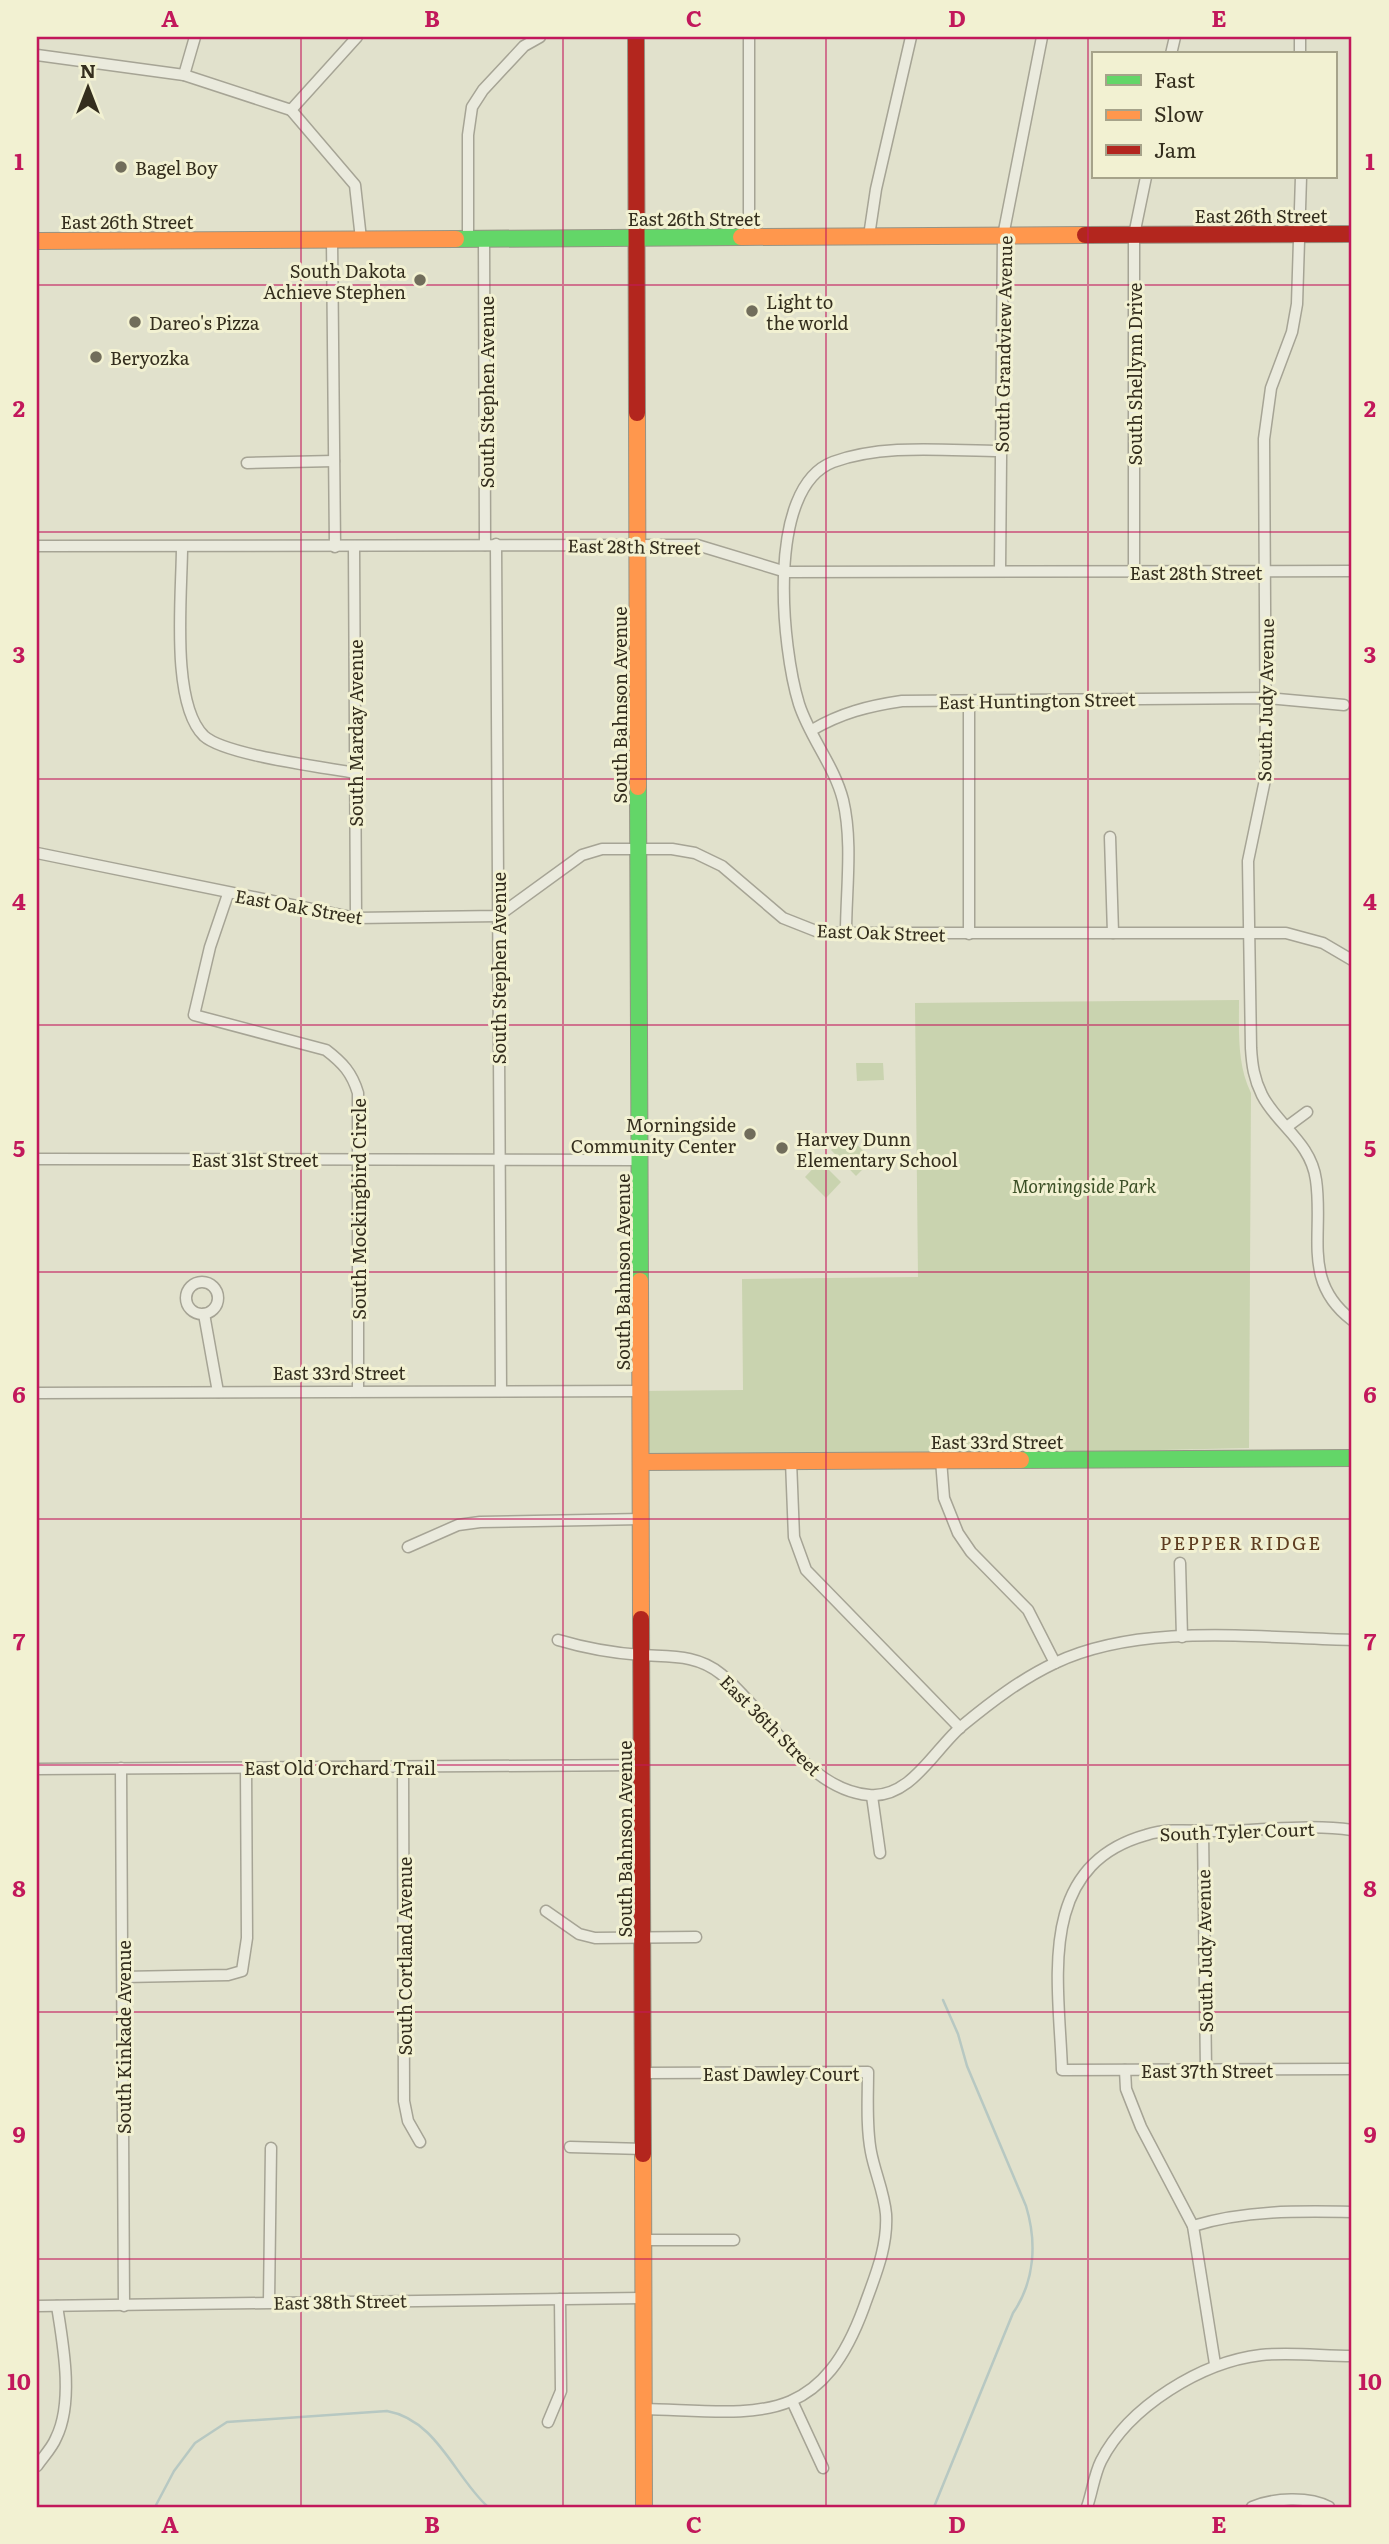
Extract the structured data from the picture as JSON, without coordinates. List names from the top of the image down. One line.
{"streets":{"street":["East 26th Street","South Grandview Avenue","South Shellynn Drive","South Stephen Avenue","East 28th Street","East Huntington Street","South Judy Avenue","South Bahnson Avenue","South Marday Avenue","East Oak Street","East 31st Street","South Mockingbird Circle","East 33rd Street","East 36th Street","East Old Orchard Trail","South Tyler Court","South Cortland Avenue","South Kinkade Avenue","East 37th Street","East Dawley Court","East 38th Street"]},"crossings":[["East 26th Street","South Grandview Avenue"],["East 26th Street","South Shellynn Drive"],["East 26th Street","South Stephen Avenue"],["East 26th Street","South Judy Avenue"],["East 26th Street","South Bahnson Avenue"],["South Grandview Avenue","East 28th Street"],["South Shellynn Drive","East 28th Street"],["South Stephen Avenue","East 28th Street"],["South Stephen Avenue","East Oak Street"],["South Stephen Avenue","East 31st Street"],["South Stephen Avenue","East 33rd Street"],["East 28th Street","South Judy Avenue"],["East 28th Street","South Bahnson Avenue"],["East 28th Street","South Marday Avenue"],["East Huntington Street","South Judy Avenue"],["South Judy Avenue","East Oak Street"],["South Judy Avenue","South Tyler Court"],["South Judy Avenue","East 37th Street"],["South Bahnson Avenue","East Oak Street"],["South Bahnson Avenue","East 31st Street"],["South Bahnson Avenue","East 33rd Street"],["South Bahnson Avenue","East 36th Street"],["South Bahnson Avenue","East Old Orchard Trail"],["South Bahnson Avenue","East Dawley Court"],["South Bahnson Avenue","East 38th Street"],["South Marday Avenue","East Oak Street"],["East Oak Street","South Mockingbird Circle"],["East 31st Street","South Mockingbird Circle"],["South Mockingbird Circle","East 33rd Street"],["East Old Orchard Trail","South Cortland Avenue"],["East Old Orchard Trail","South Kinkade Avenue"],["South Tyler Court","East 37th Street"],["South Kinkade Avenue","East 38th Street"]],"districts":["PEPPER RIDGE"],"parks":["Morningside Park"],"places":["Bagel Boy","South Dakota Achieve Stephen","Light to the world","Dareo's Pizza","Beryozka","Morningside Community Center","Harvey Dunn Elementary School"],"legend":["Fast","Slow","Jam"],"north":"top","grid":{"columns":["A","B","C","D","E"],"rows":["1","2","3","4","5","6","7","8","9","10"]}}
